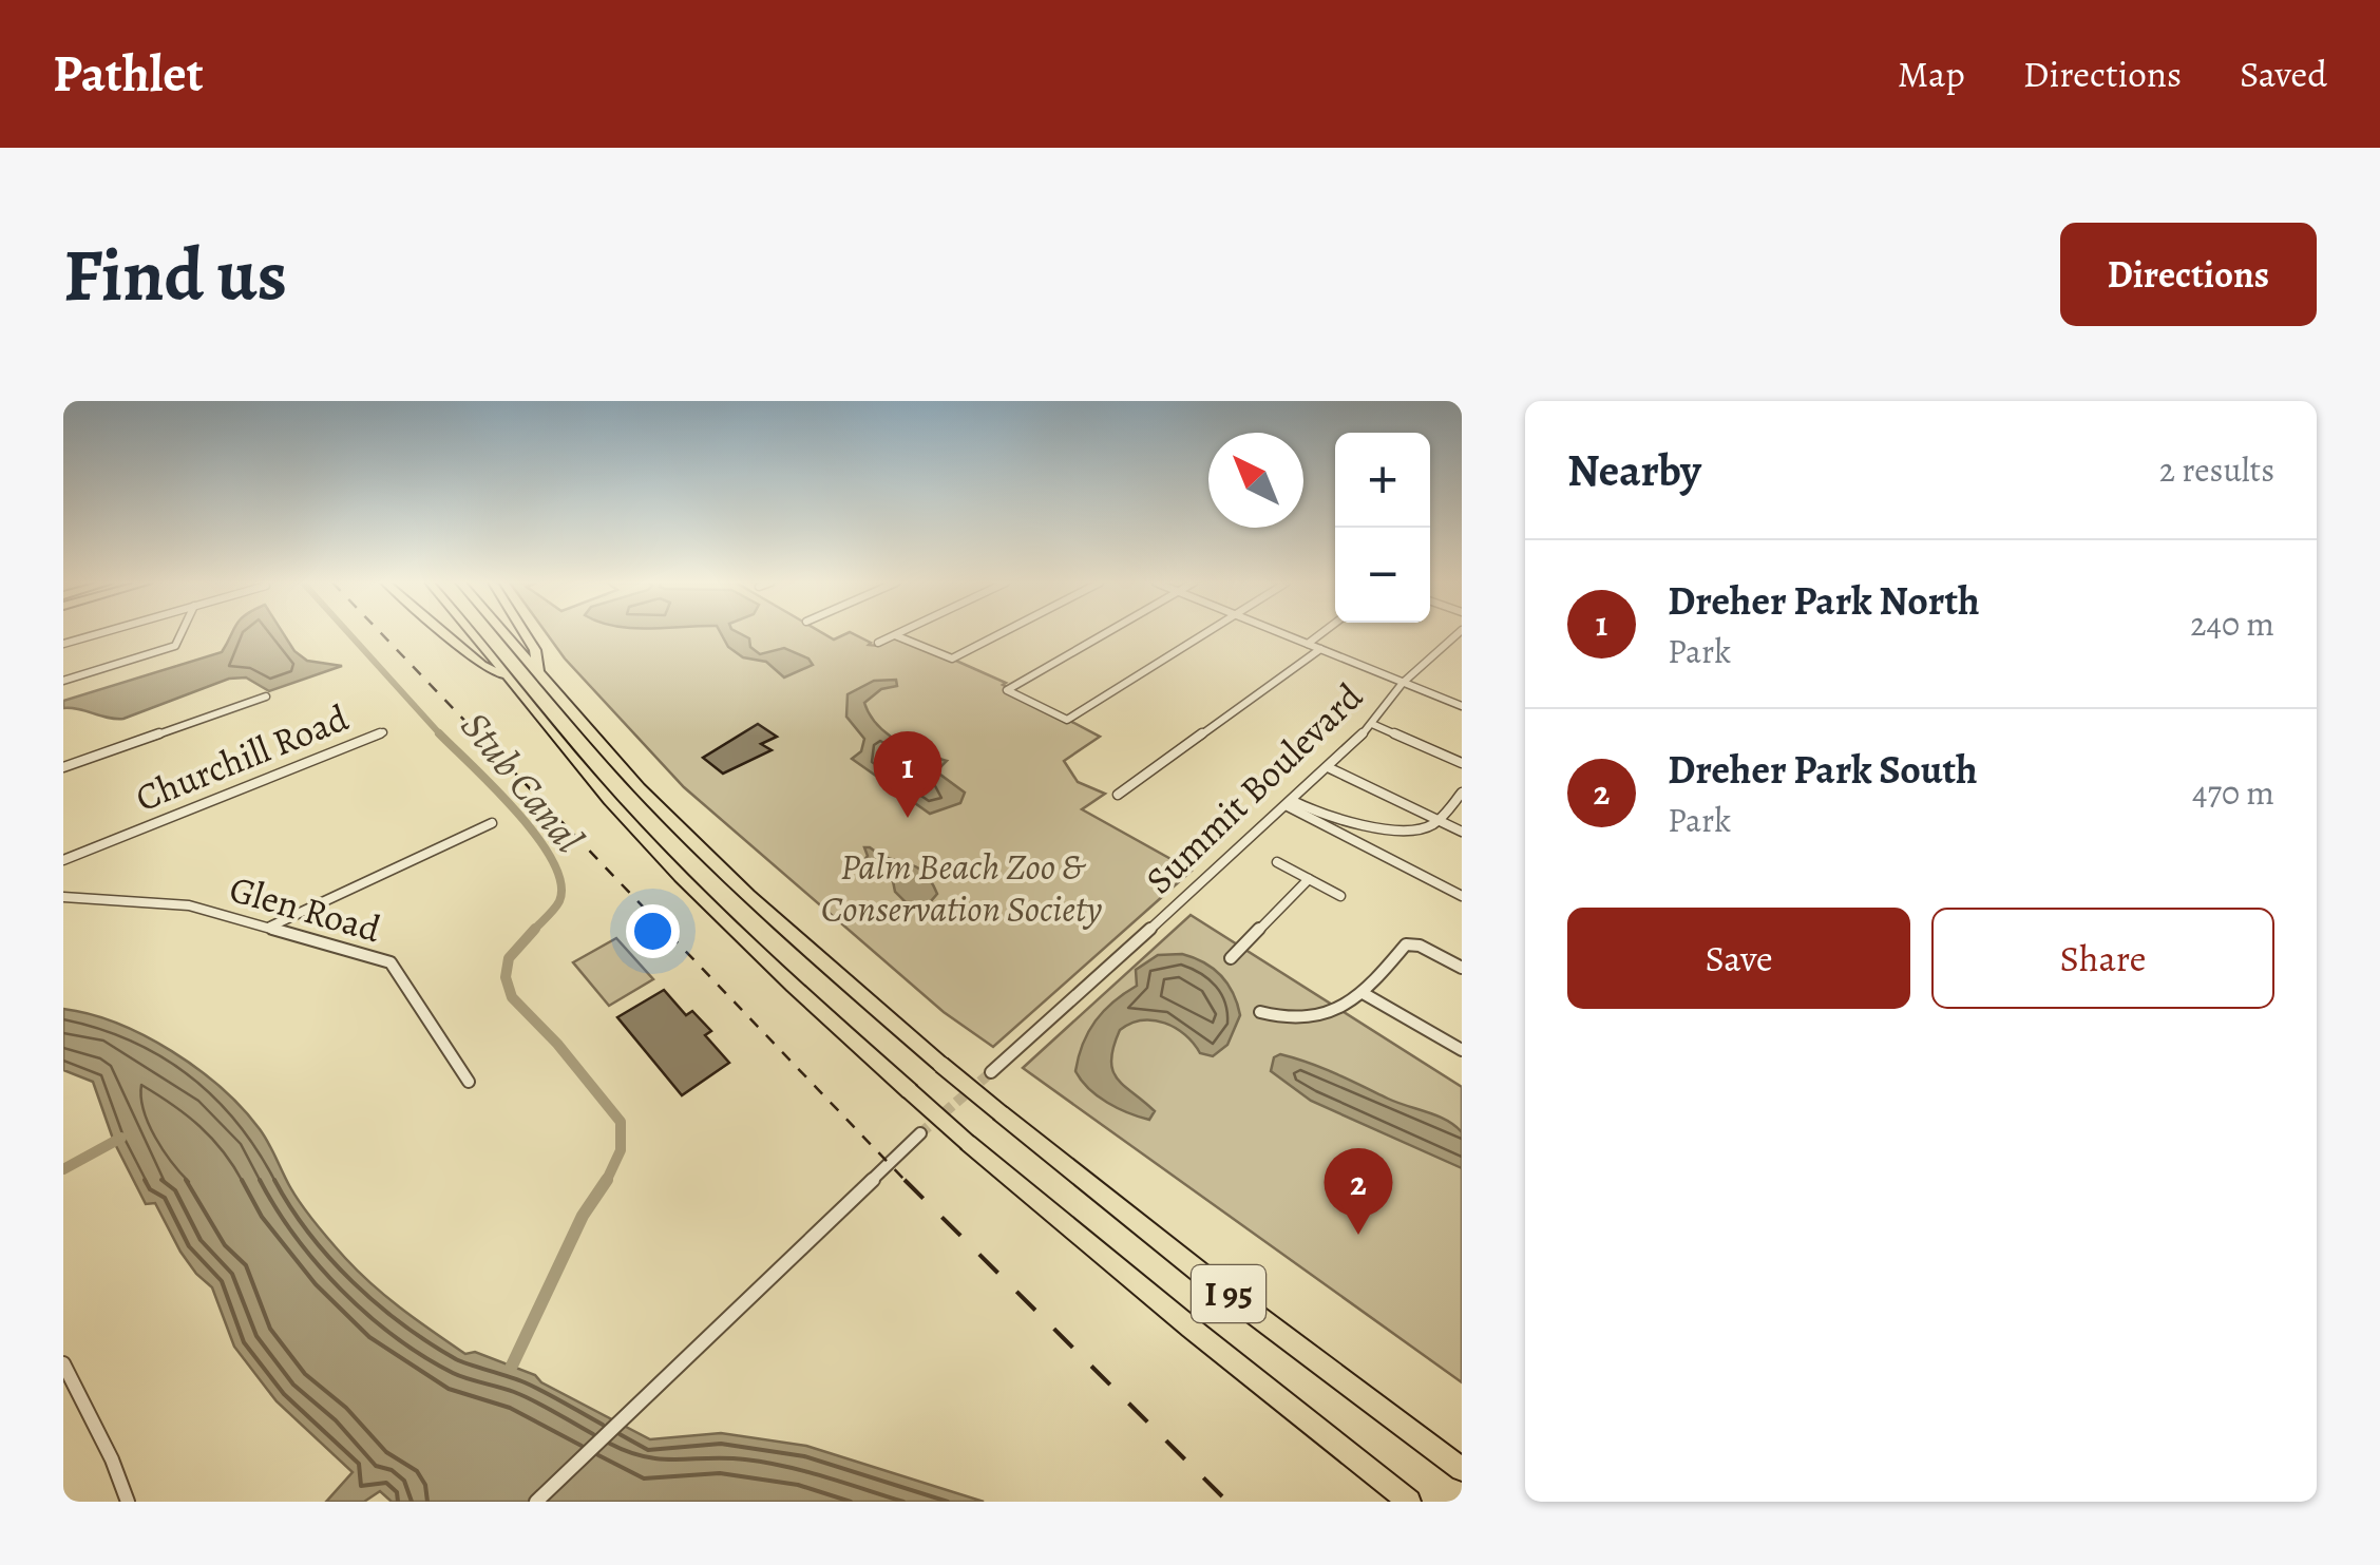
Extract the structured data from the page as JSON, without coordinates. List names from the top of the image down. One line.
{"streets":{"highway":["I 95"],"street":["Churchill Road","Summit Boulevard","Glen Road"]},"water":["Stub Canal"],"parks":["Palm Beach Zoo & Conservation Society"],"north":"top left","page":{"header":"Pathlet","nav":["Map","Directions","Saved"],"buttons":["Directions",["Save","Share"]],"title":"Find us","heading":["Nearby","2 results"],"map_buttons":["+","−"],"list":[{"mark":"1","name":"Dreher Park North","note":"Park","value":"240 m"},{"mark":"2","name":"Dreher Park South","note":"Park","value":"470 m"}],"pins":["1","2"]}}
